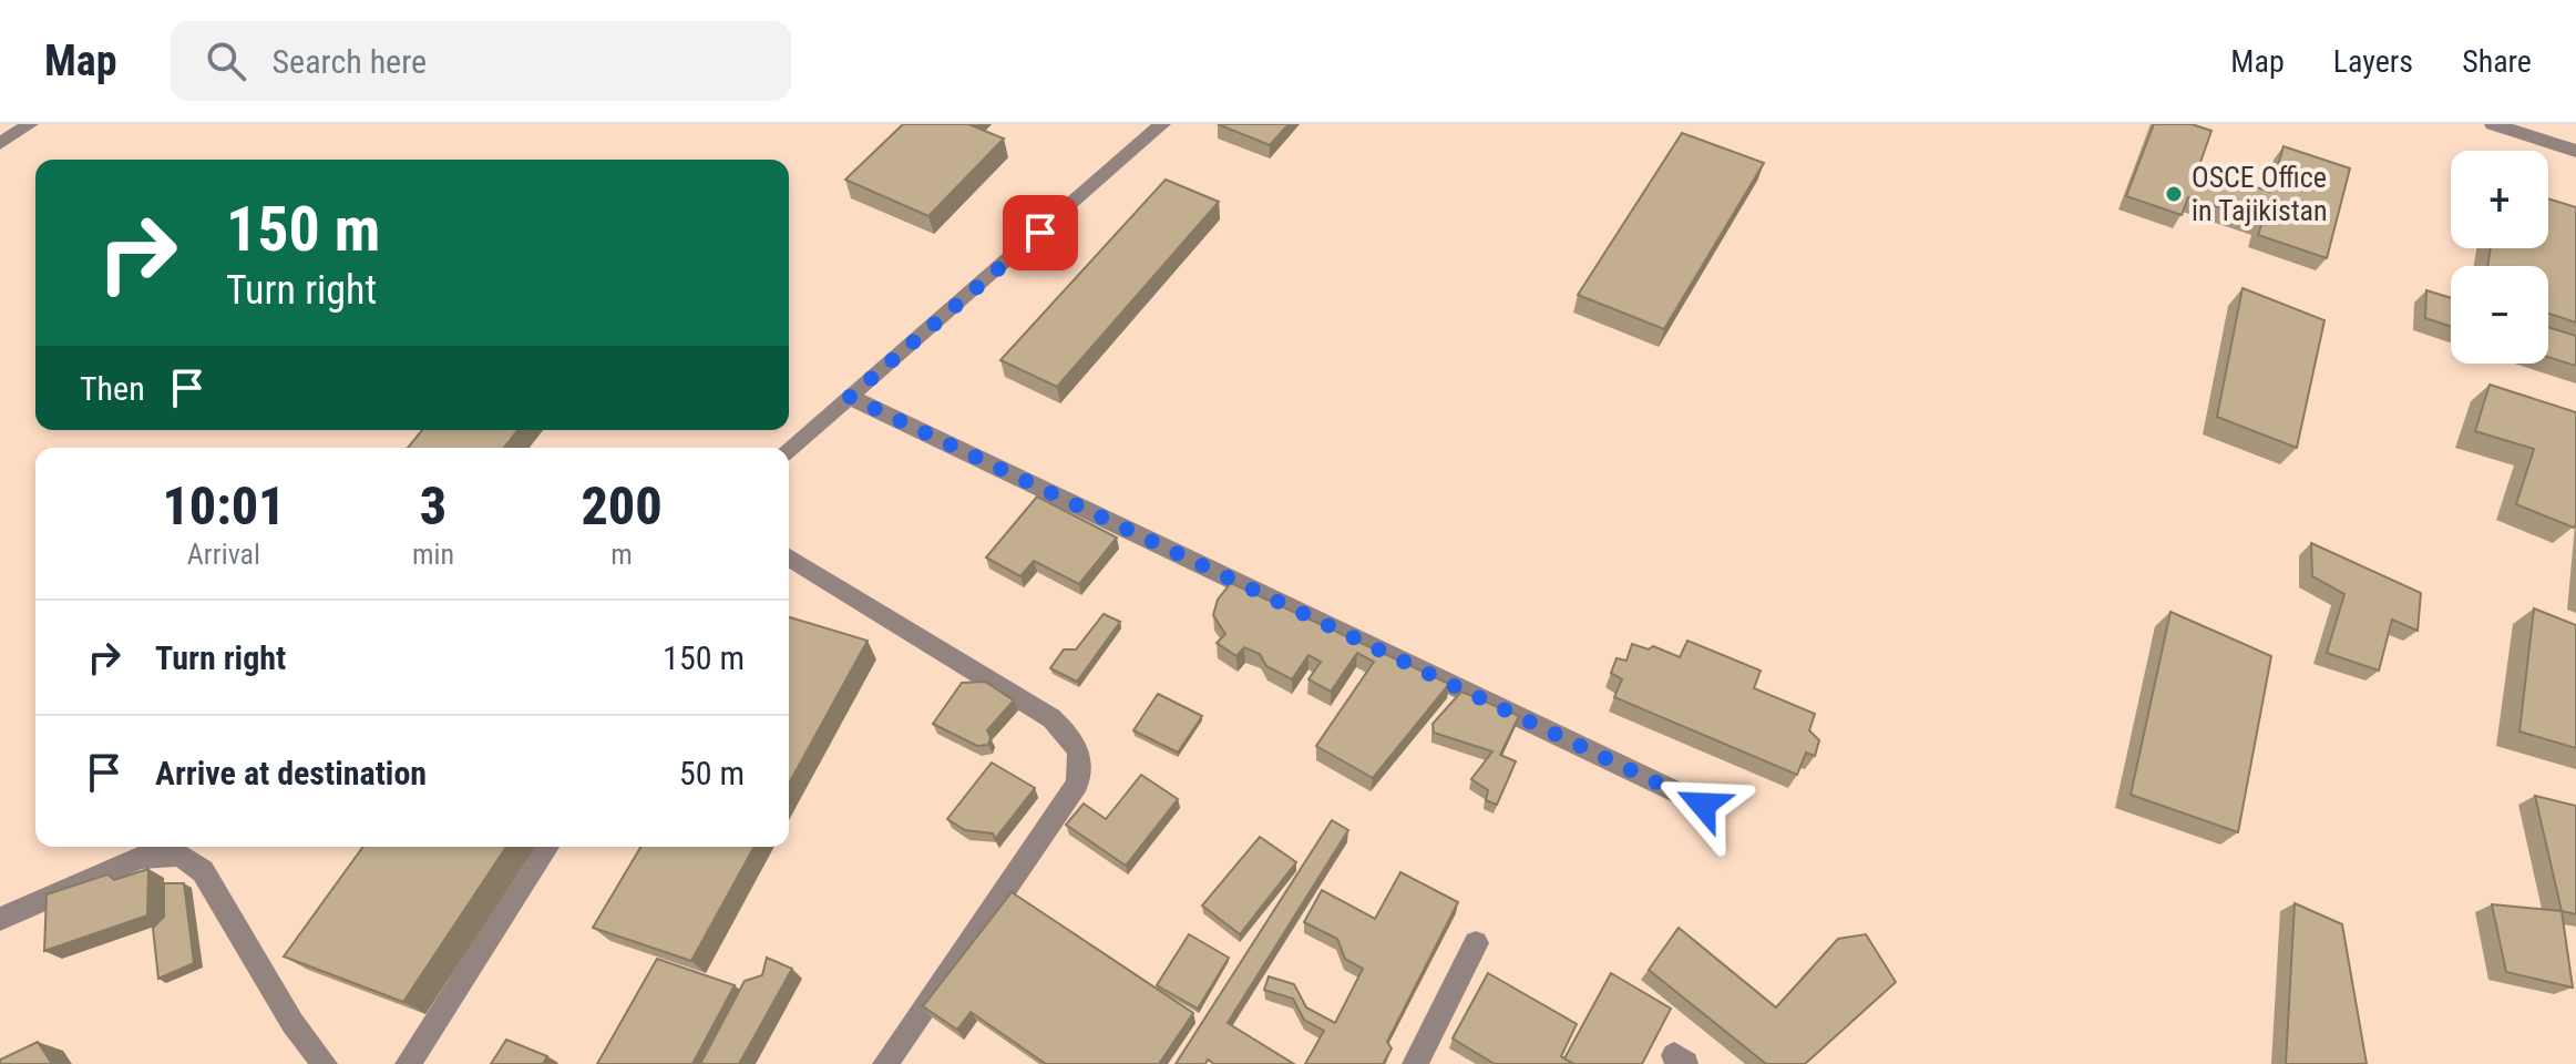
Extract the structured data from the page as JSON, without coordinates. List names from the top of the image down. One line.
{"places":["OSCE Office in Tajikistan"],"page":{"header":"Map","search":"Search here","nav":["Map","Layers","Share"],"map_buttons":["+","−"],"turn":["150 m","Turn right"],"then":"Then","eta":["10:01","Arrival","3","min","200","m"],"list":[{"name":"Turn right","value":"150 m"},{"name":"Arrive at destination","value":"50 m"}]}}
